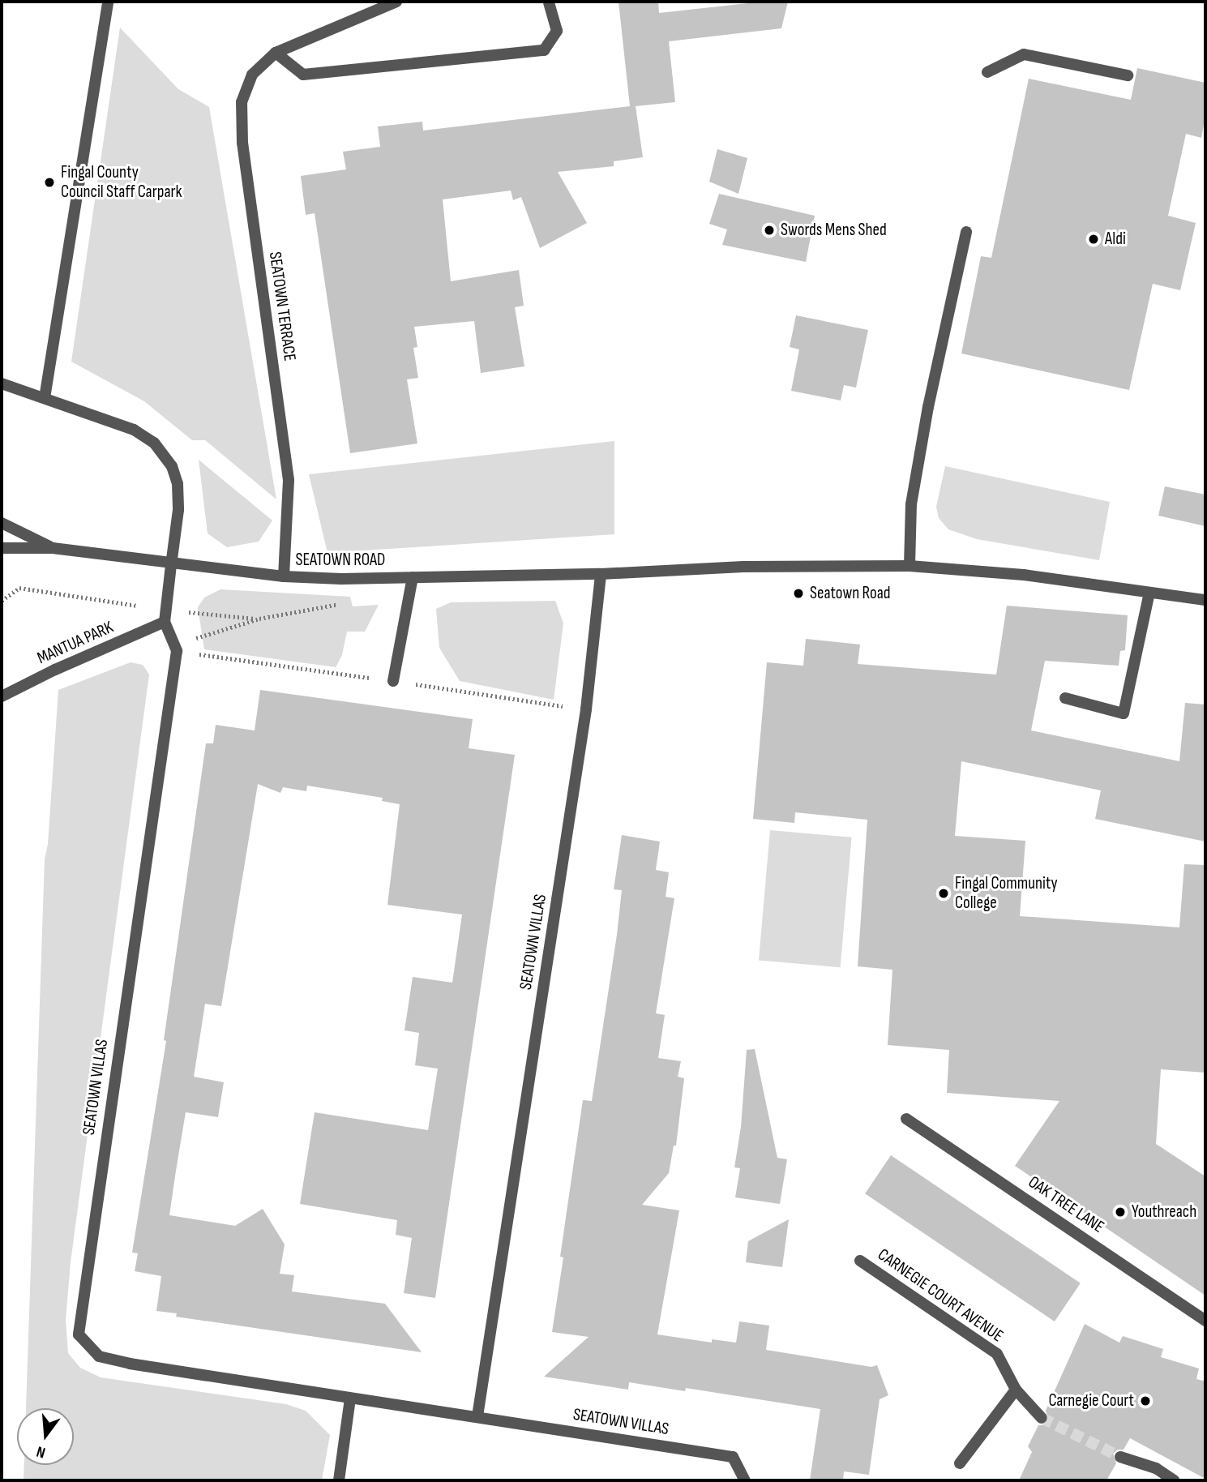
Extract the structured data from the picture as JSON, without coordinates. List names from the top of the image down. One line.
{"streets":{"street":["SEATOWN TERRACE","SEATOWN ROAD","MANTUA PARK","SEATOWN VILLAS","OAK TREE LANE","CARNEGIE COURT AVENUE"]},"crossings":[["SEATOWN TERRACE","SEATOWN ROAD"],["SEATOWN ROAD","SEATOWN VILLAS"],["MANTUA PARK","SEATOWN VILLAS"]],"places":["Fingal County Council Staff Carpark","Swords Mens Shed","Aldi","Seatown Road","Fingal Community College","Youthreach","Carnegie Court"],"north":"bottom"}
